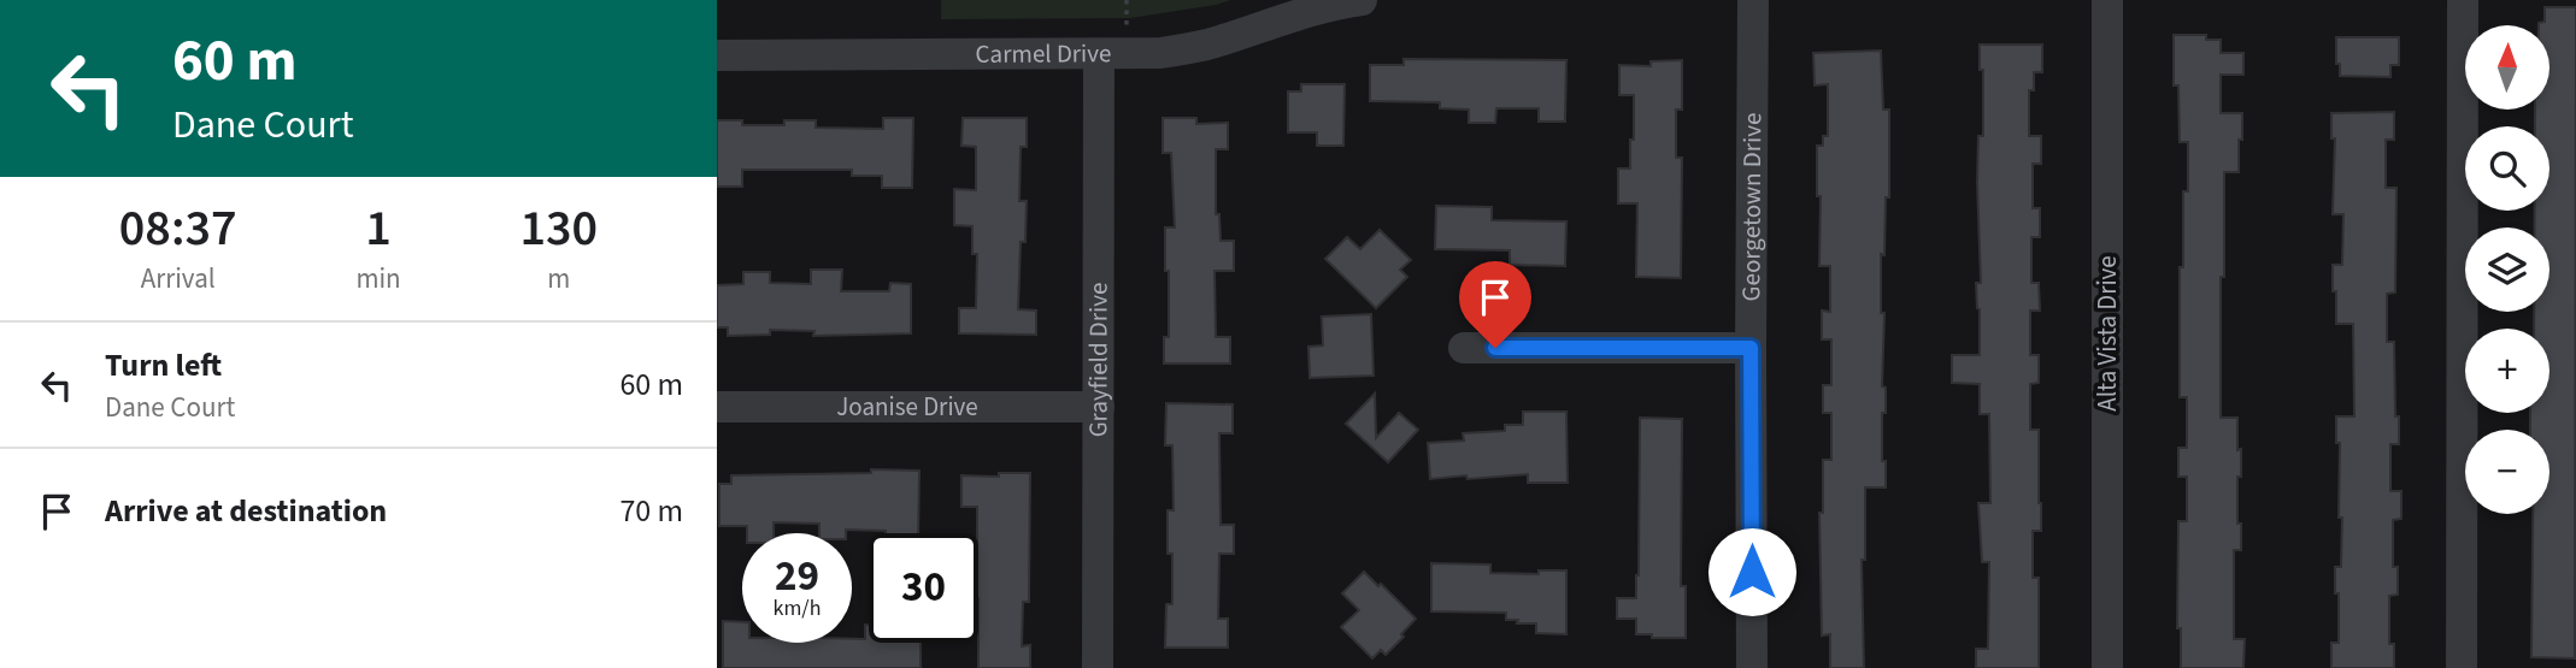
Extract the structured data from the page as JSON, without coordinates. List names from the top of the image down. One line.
{"streets":{"street":["Carmel Drive","Georgetown Drive","Alta Vista Drive","Grayfield Drive","Joanise Drive"]},"crossings":[["Carmel Drive","Grayfield Drive"],["Grayfield Drive","Joanise Drive"]],"north":"top","page":{"turn":["60 m","Dane Court"],"map_buttons":["+","−"],"eta":["08:37","Arrival","1","min","130","m"],"list":[{"name":"Turn left","note":"Dane Court","value":"60 m"},{"name":"Arrive at destination","value":"70 m"}],"speed":"29 km/h","limit":"30"}}
